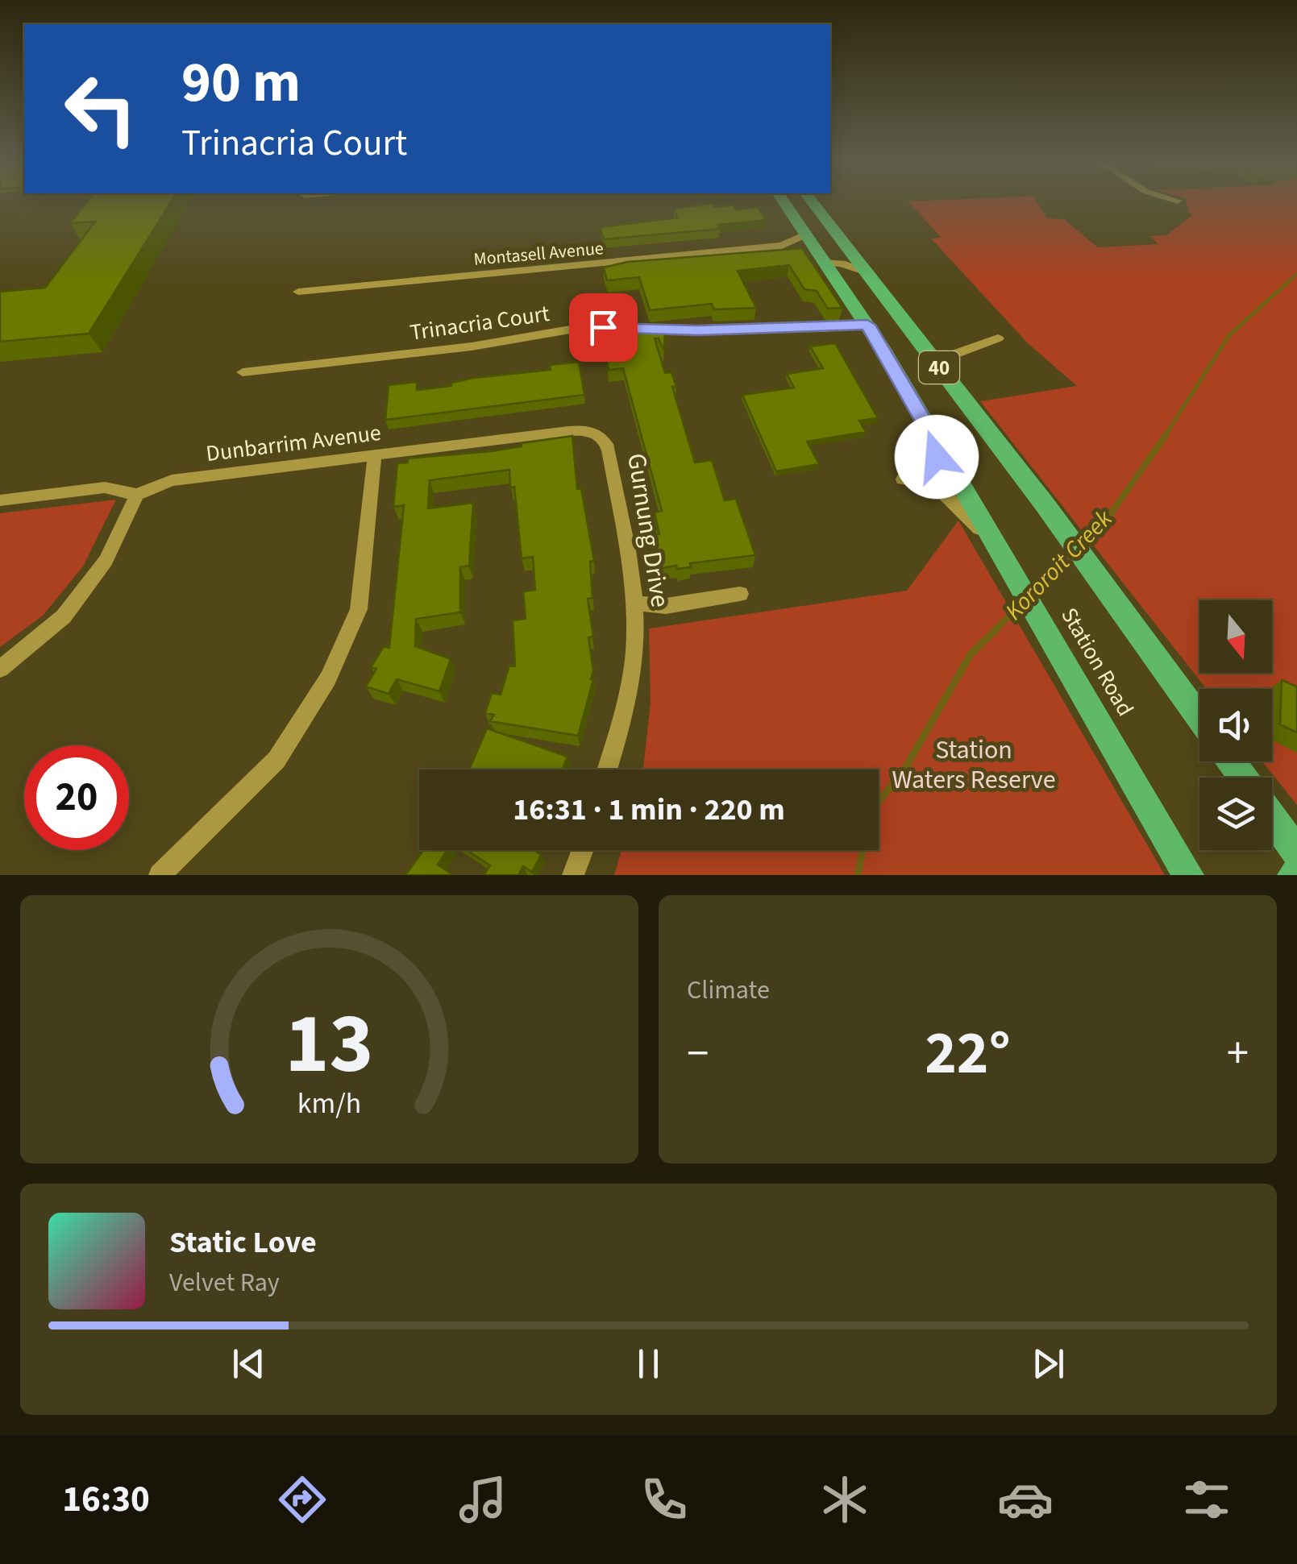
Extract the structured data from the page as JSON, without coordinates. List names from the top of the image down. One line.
{"streets":{"main road":["40","Station Road"],"street":["Montasell Avenue","Trinacria Court","Dunbarrim Avenue","Gurnung Drive"]},"crossings":[["Montasell Avenue","Station Road"],["Trinacria Court","Station Road"],["Dunbarrim Avenue","Gurnung Drive"]],"water":["Kororoit Creek"],"parks":["Station Waters Reserve"],"north":"bottom","page":{"turn":["90 m","Trinacria Court"],"limit":"20","trip":"16:31 · 1 min · 220 m","tile":"Climate","heat":["−","22°","+"],"song":["Static Love","Velvet Ray"],"tabs":"16:30","gauge":["13","km/h"]}}
